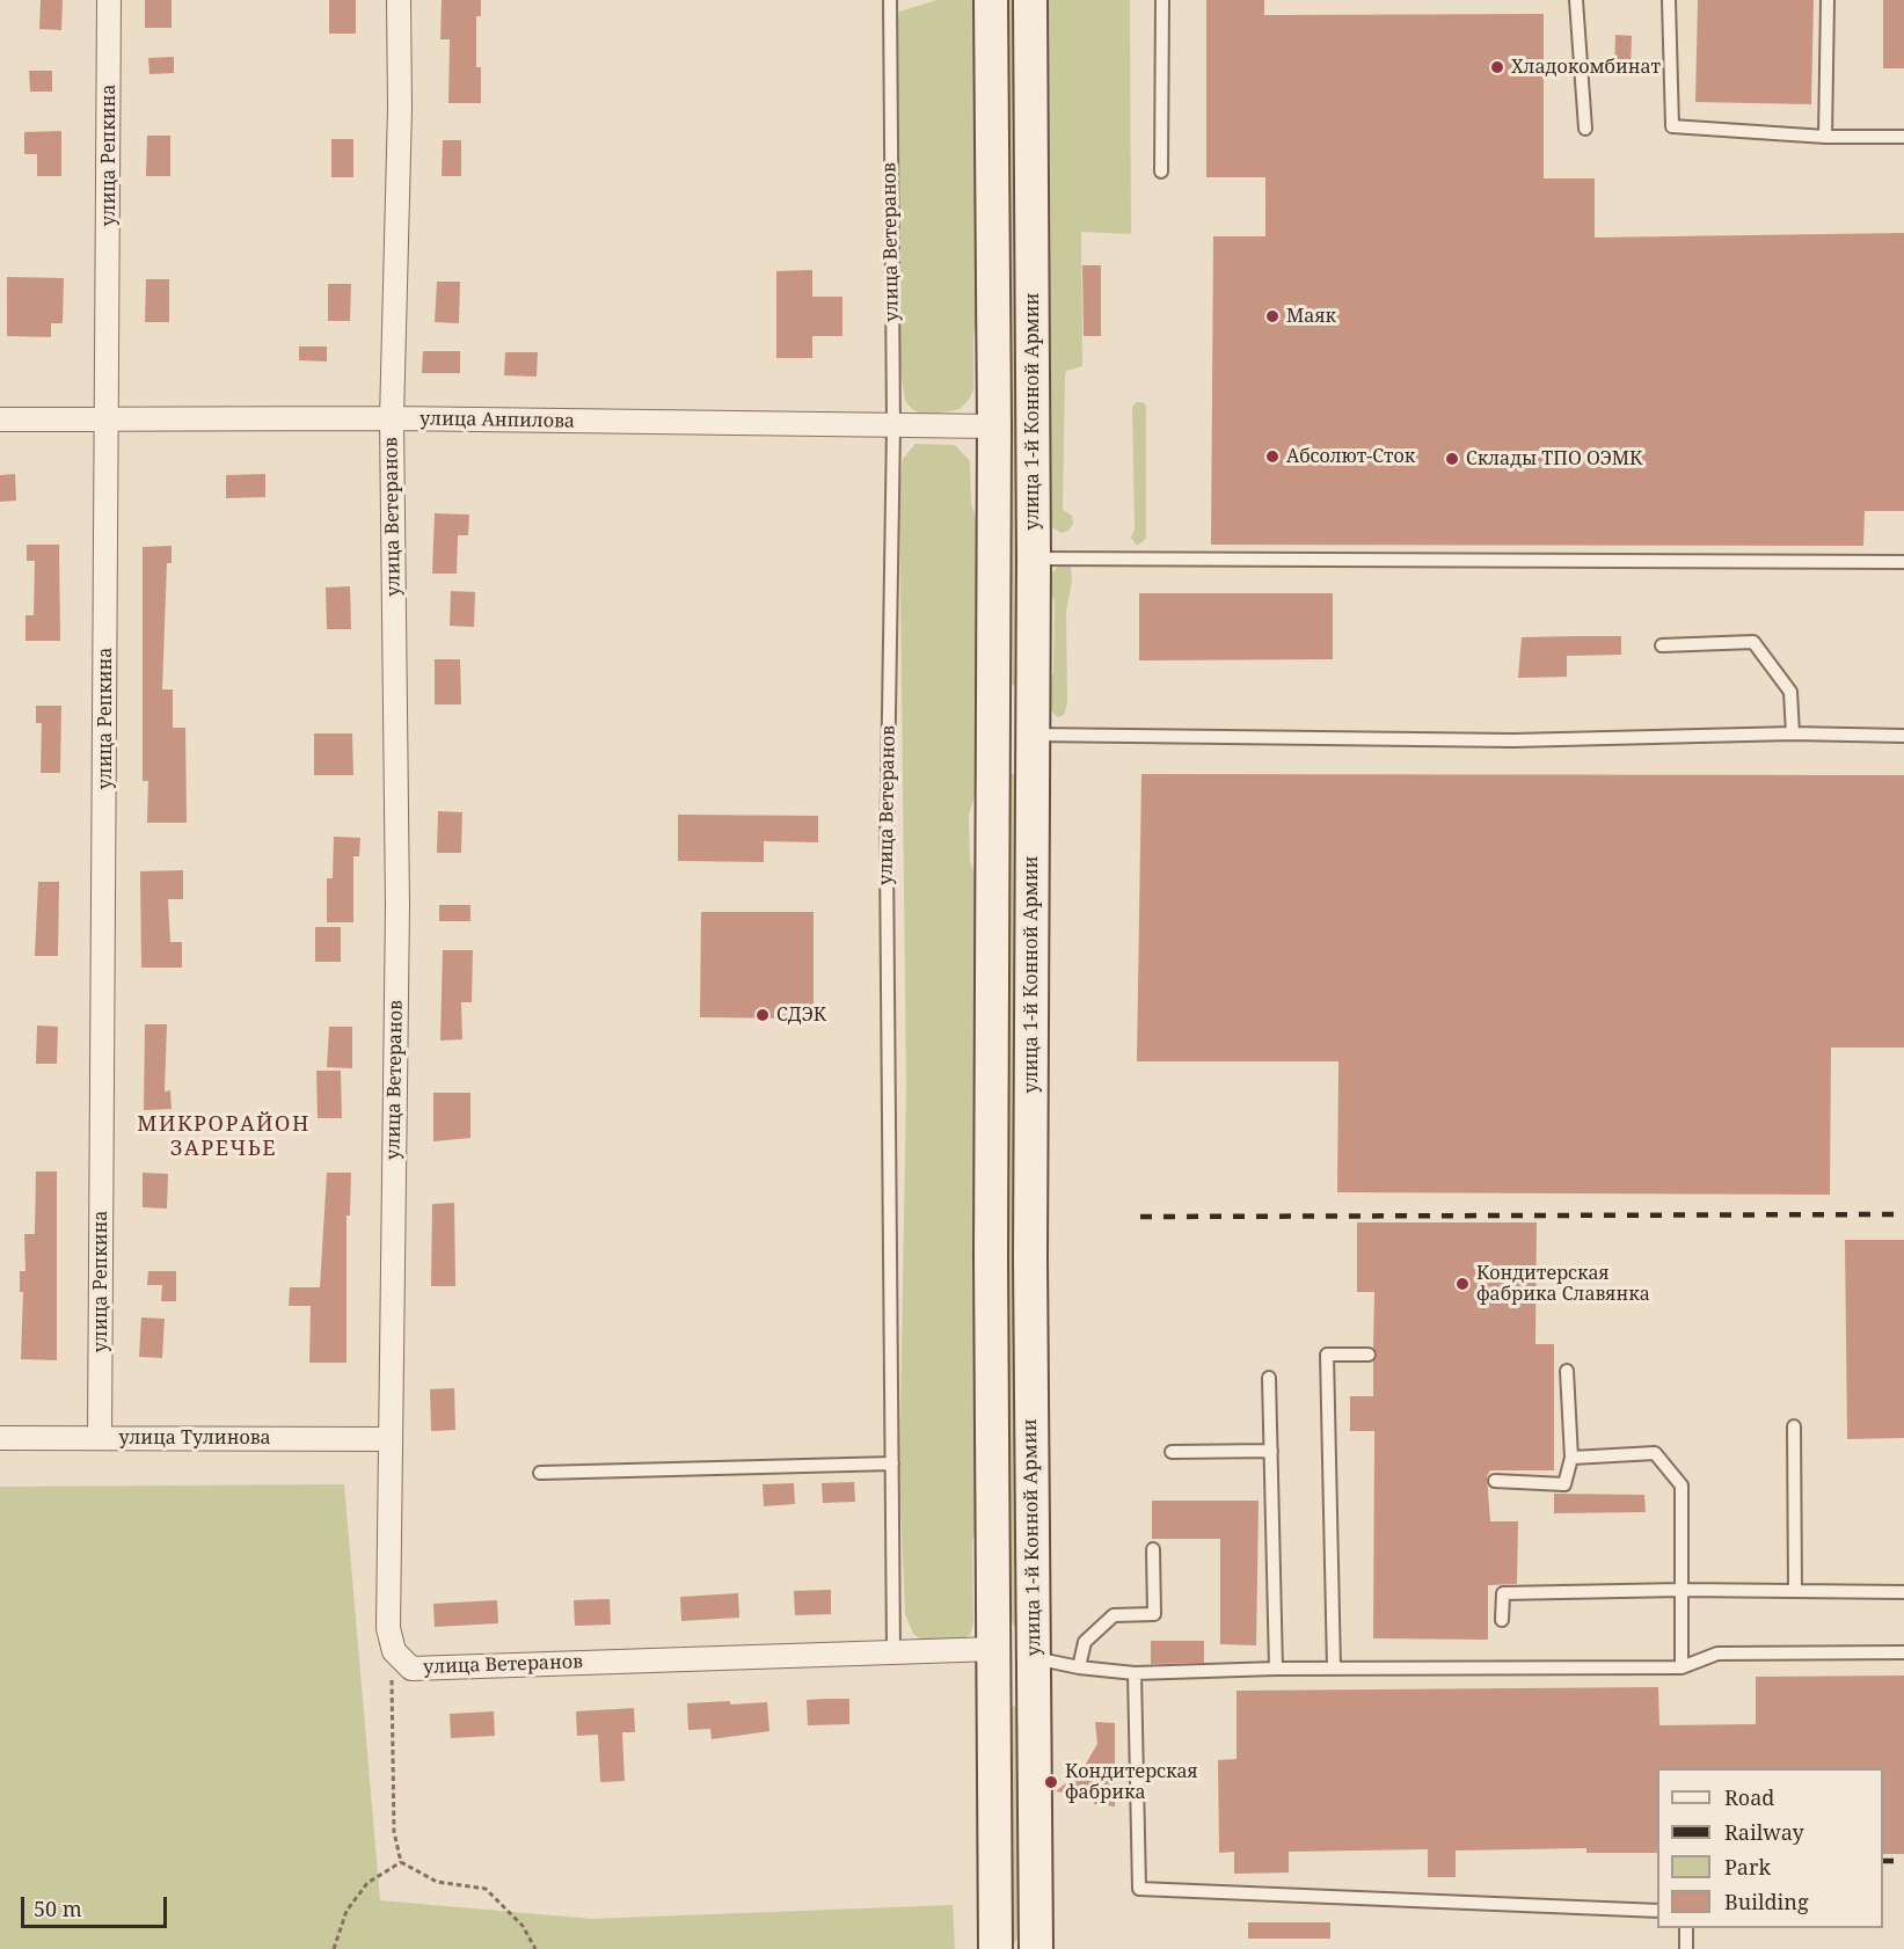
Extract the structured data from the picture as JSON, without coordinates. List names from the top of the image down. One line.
{"streets":{"main road":["улица 1-й Конной Армии"],"street":["улица Репкина","улица Ветеранов","улица Анпилова","улица Тулинова"]},"crossings":[["улица Репкина","улица Анпилова"],["улица Репкина","улица Тулинова"],["улица Ветеранов","улица 1-й Конной Армии"],["улица Ветеранов","улица Анпилова"],["улица Ветеранов","улица Тулинова"],["улица 1-й Конной Армии","улица Анпилова"]],"districts":["МИКРОРАЙОН ЗАРЕЧЬЕ"],"places":["Хладокомбинат","Маяк","Абсолют-Сток","Склады ТПО ОЭМК","СДЭК","Кондитерская фабрика Славянка","Кондитерская фабрика"],"legend":["Road","Railway","Park","Building"],"scale_bar":"50 m"}
